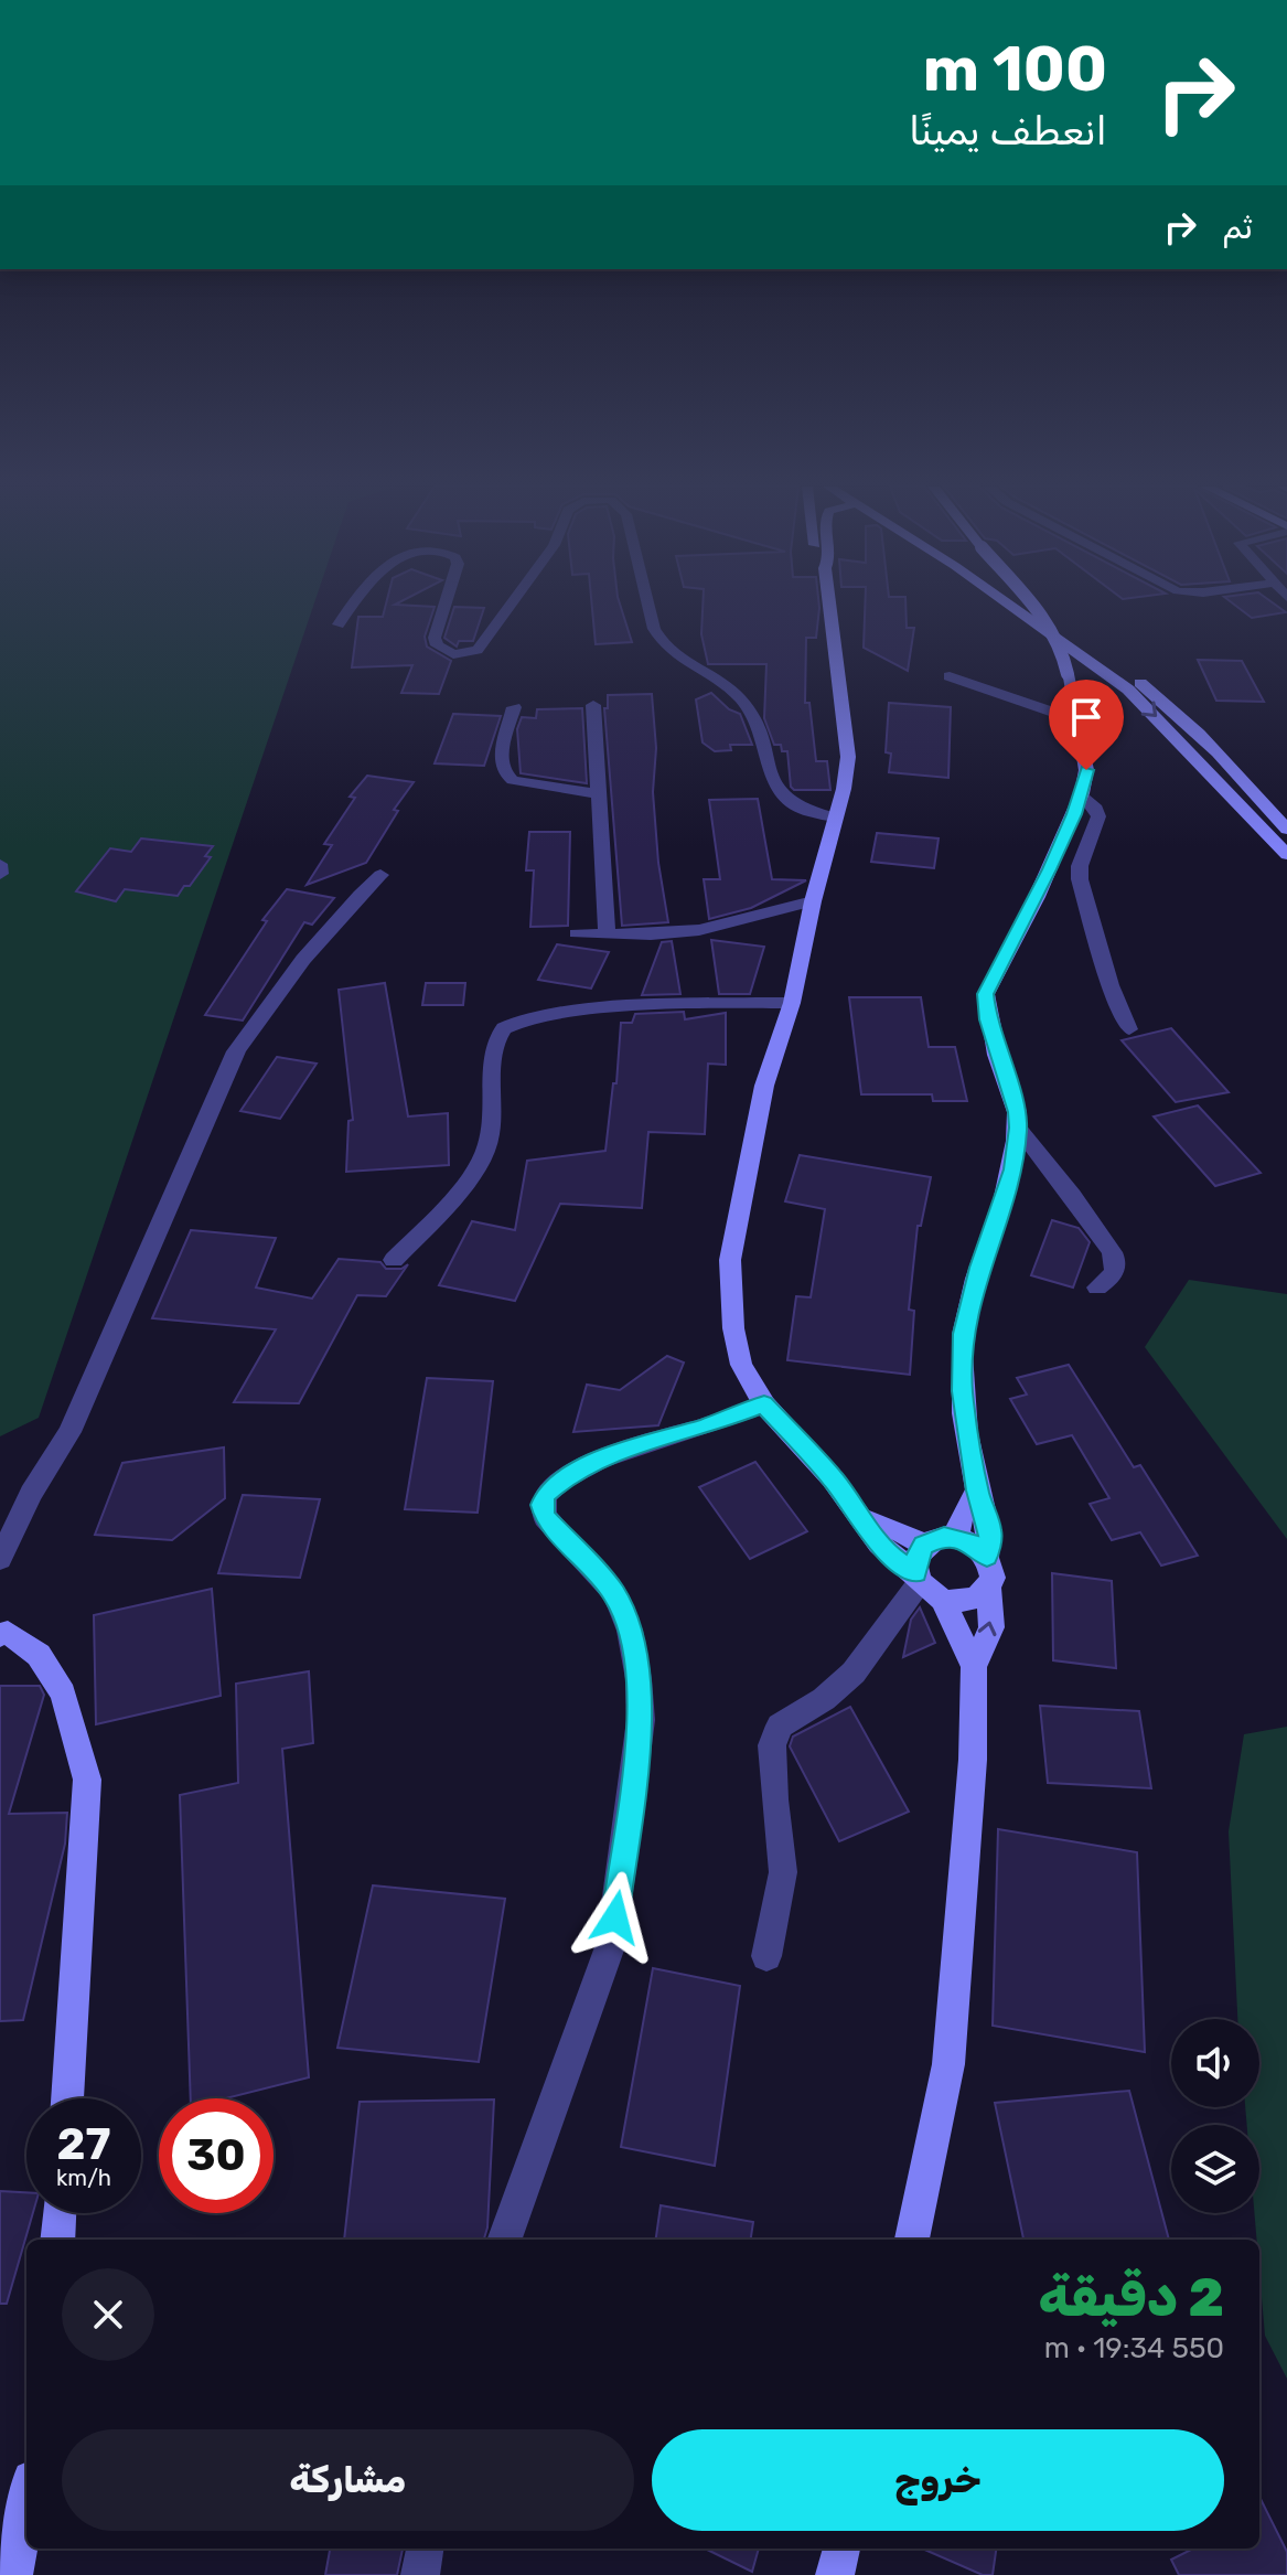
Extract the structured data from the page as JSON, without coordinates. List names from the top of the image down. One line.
{"page":{"turn":["100 m","انعطف يمينًا"],"then":"ثم","speed":"27 km/h","limit":"30","heading":["2 دقيقة","550 m · 19:34"],"buttons":["خروج","مشاركة"]}}
